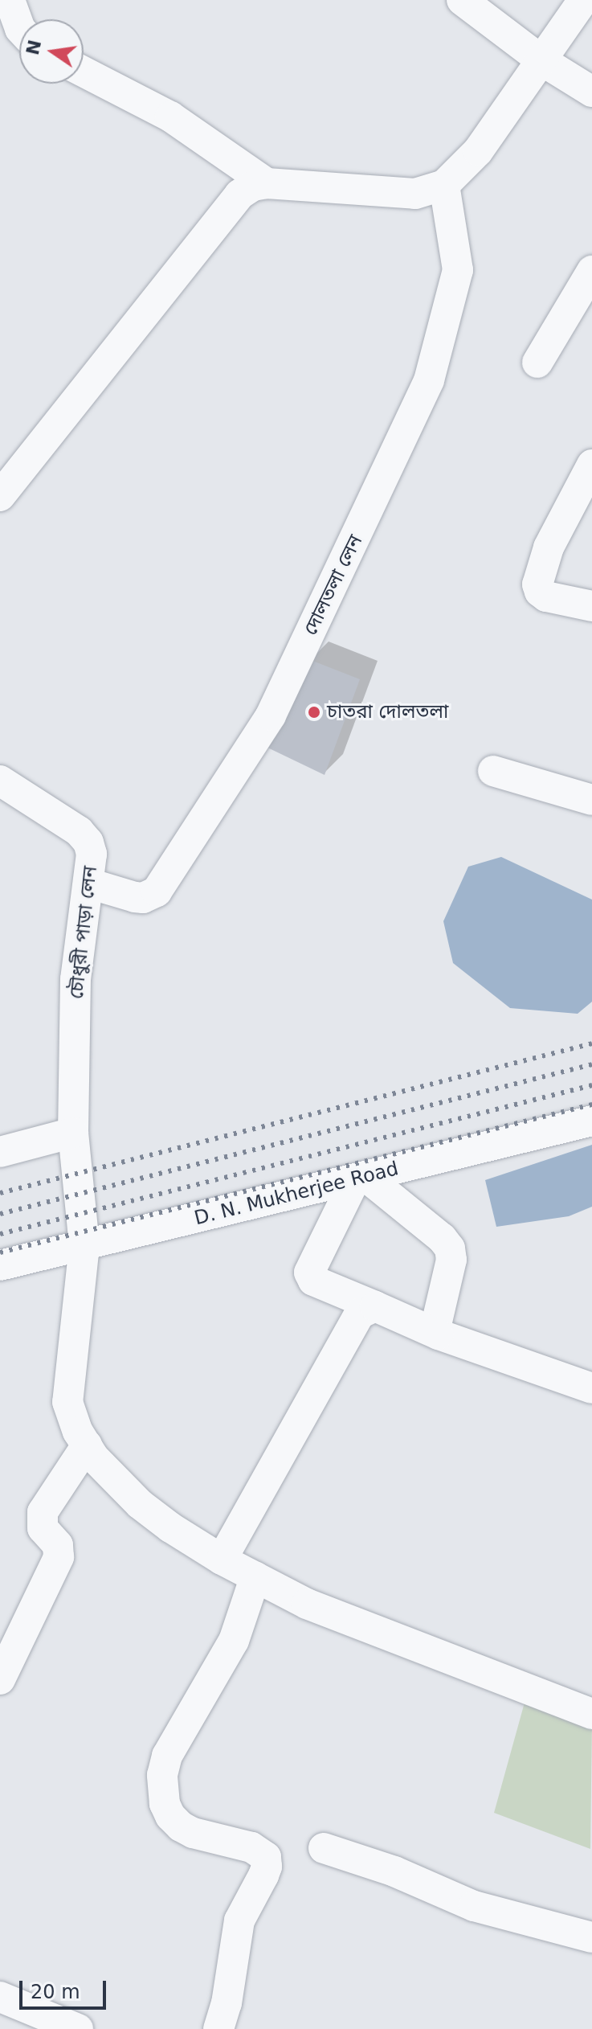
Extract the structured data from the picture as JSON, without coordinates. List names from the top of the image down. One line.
{"streets":{"street":["দোলতলা লেন","চৌধুরী পাড়া লেন","D. N. Mukherjee Road"]},"crossings":[["দোলতলা লেন","চৌধুরী পাড়া লেন"],["চৌধুরী পাড়া লেন","D. N. Mukherjee Road"]],"places":["চাতরা দোলতলা"],"scale_bar":"20 m","north":"left"}
